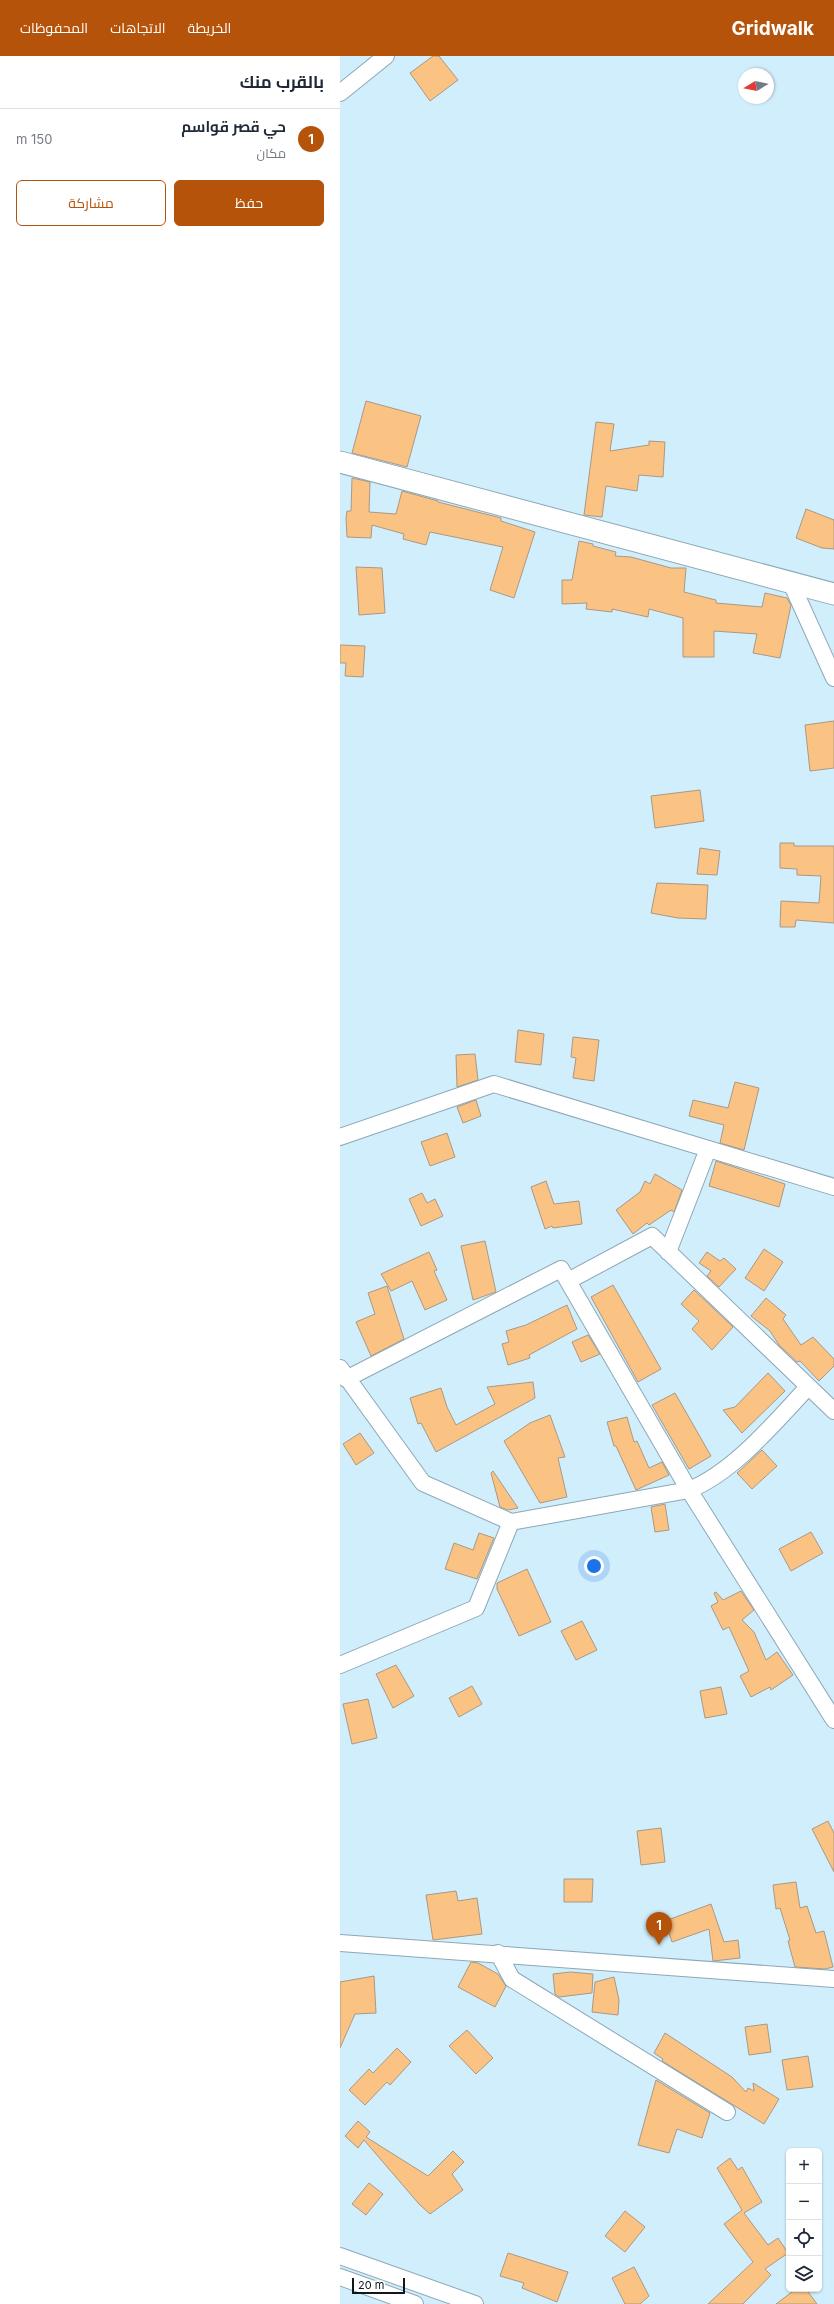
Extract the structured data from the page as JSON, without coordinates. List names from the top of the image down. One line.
{"scale_bar":"20 m","north":"left","page":{"header":"Gridwalk","nav":["الخريطة","الاتجاهات","المحفوظات"],"heading":"بالقرب منك","list":[{"mark":"1","name":"حي قصر قواسم","note":"مكان","value":"150 m"}],"buttons":["حفظ","مشاركة"],"pins":"1","map_buttons":["+","−"],"scale":"20 m"}}
